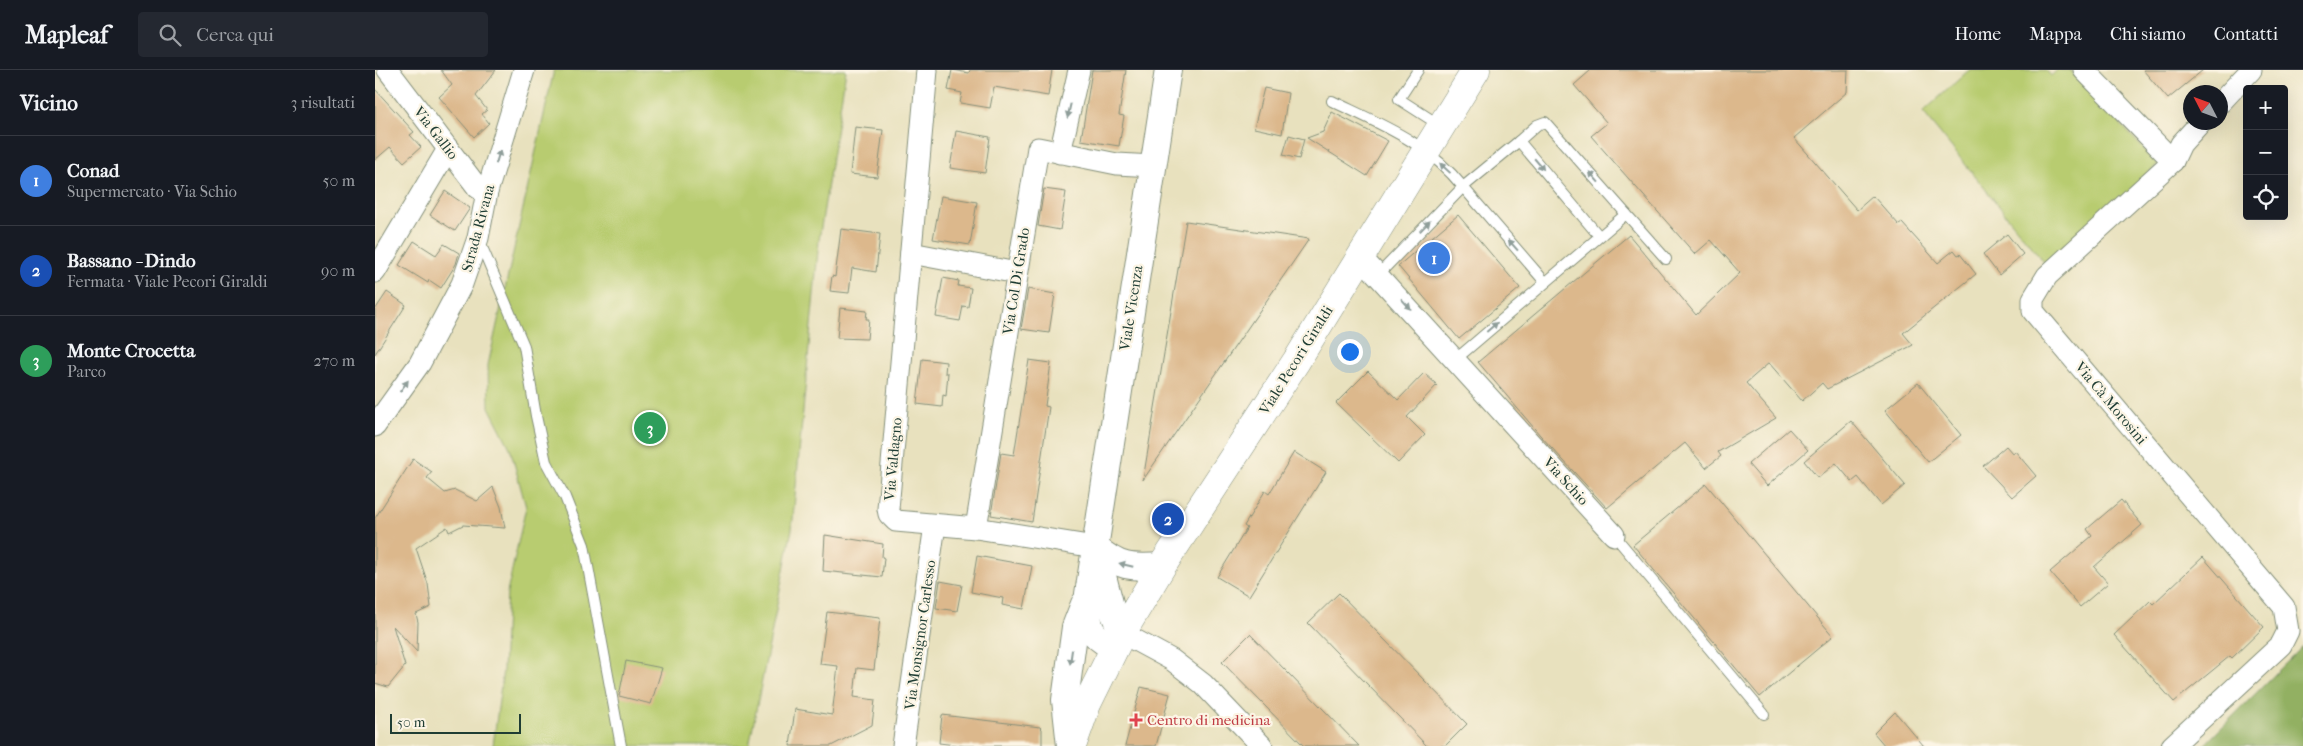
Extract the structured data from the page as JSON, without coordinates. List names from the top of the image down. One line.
{"streets":{"main road":["Viale Pecori Giraldi"],"street":["Via Gallio","Strada Rivana","Via Col Di Grado","Viale Vicenza","Via Cà Morosini","Via Valdagno","Via Schio","Via Monsignor Carlesso"]},"crossings":[["Via Gallio","Strada Rivana"],["Via Col Di Grado","Viale Vicenza"],["Via Col Di Grado","Via Valdagno"],["Viale Vicenza","Via Valdagno"],["Viale Pecori Giraldi","Via Schio"],["Via Valdagno","Via Monsignor Carlesso"]],"one_way":["Strada Rivana"],"places":{"health":["Centro di medicina"]},"scale_bar":"50 m","north":"top left","page":{"header":"Mapleaf","search":"Cerca qui","nav":["Home","Mappa","Chi siamo","Contatti"],"heading":["Vicino","3 risultati"],"map_buttons":["+","−"],"list":[{"mark":"1","name":"Conad","note":"Supermercato · Via Schio","value":"50 m"},{"mark":"2","name":"Bassano - Dindo","note":"Fermata · Viale Pecori Giraldi","value":"90 m"},{"mark":"3","name":"Monte Crocetta","note":"Parco","value":"270 m"}],"pins":["1","3","2"],"scale":"50 m"}}
